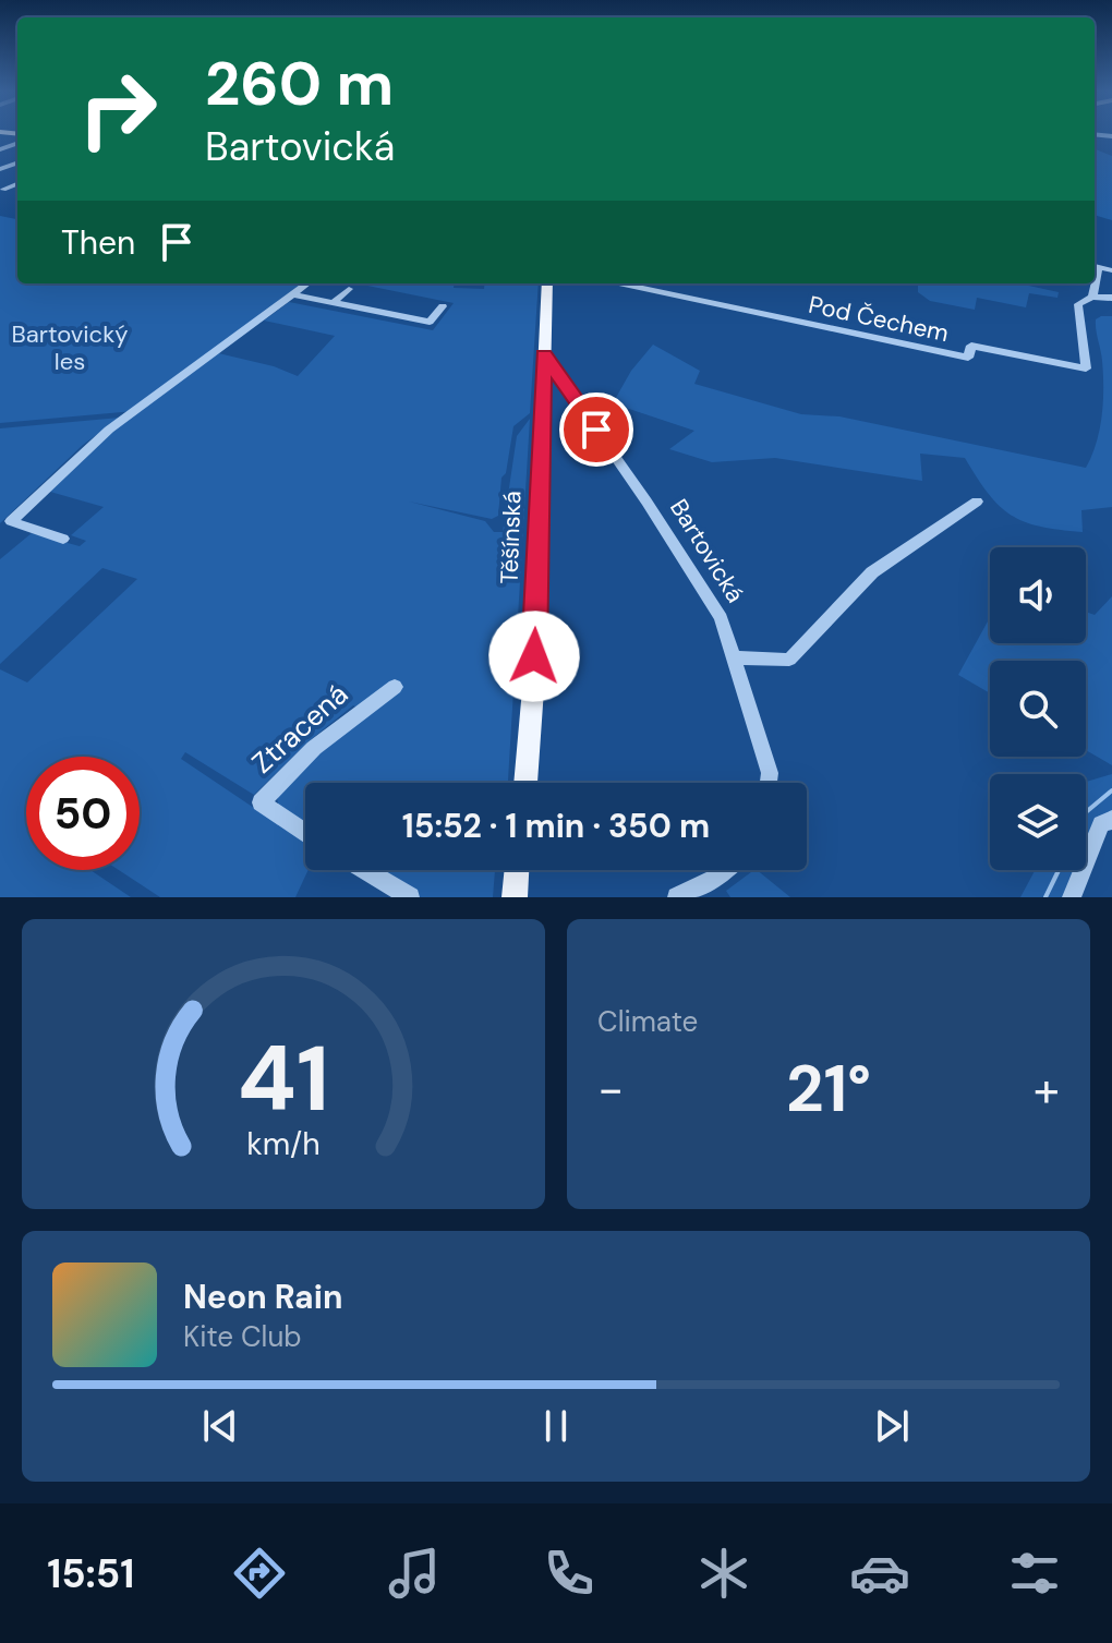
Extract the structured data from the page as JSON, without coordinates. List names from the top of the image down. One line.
{"streets":{"main road":["Těšínská"],"street":["Pod Čechem","Bartovická","Ztracená"]},"crossings":[["Těšínská","Bartovická"]],"parks":["Bartovický les"],"page":{"turn":["260 m","Bartovická"],"then":"Then","limit":"50","trip":"15:52 · 1 min · 350 m","tile":"Climate","heat":["−","21°","+"],"song":["Neon Rain","Kite Club"],"tabs":"15:51","gauge":["41","km/h"]}}
